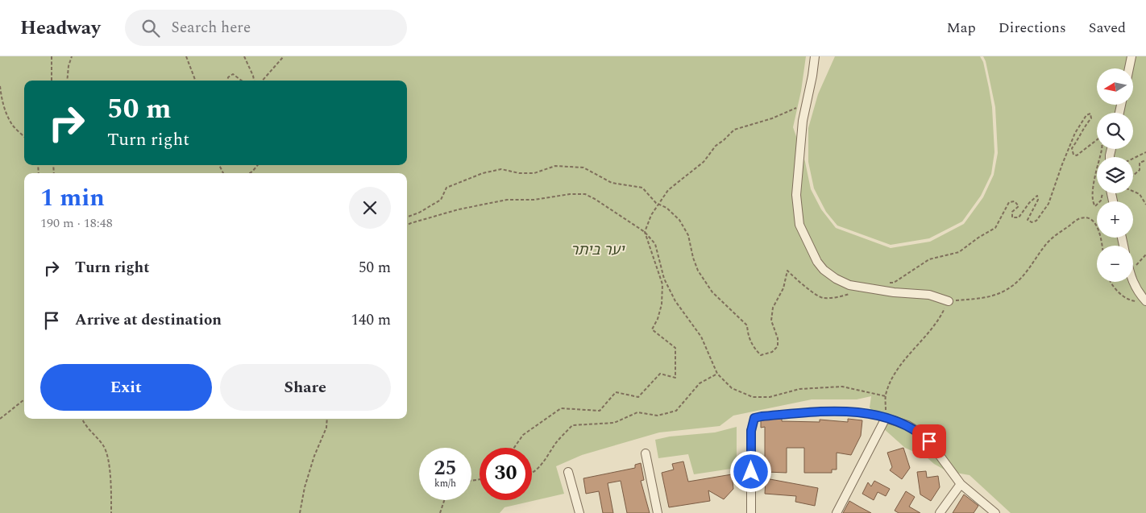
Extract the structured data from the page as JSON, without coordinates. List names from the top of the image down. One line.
{"parks":["יער ביתר"],"north":"left","page":{"header":"Headway","search":"Search here","nav":["Map","Directions","Saved"],"map_buttons":["+","−"],"turn":["50 m","Turn right"],"heading":["1 min","190 m · 18:48"],"list":[{"name":"Turn right","value":"50 m"},{"name":"Arrive at destination","value":"140 m"}],"buttons":["Exit","Share"],"speed":"25 km/h","limit":"30"}}
